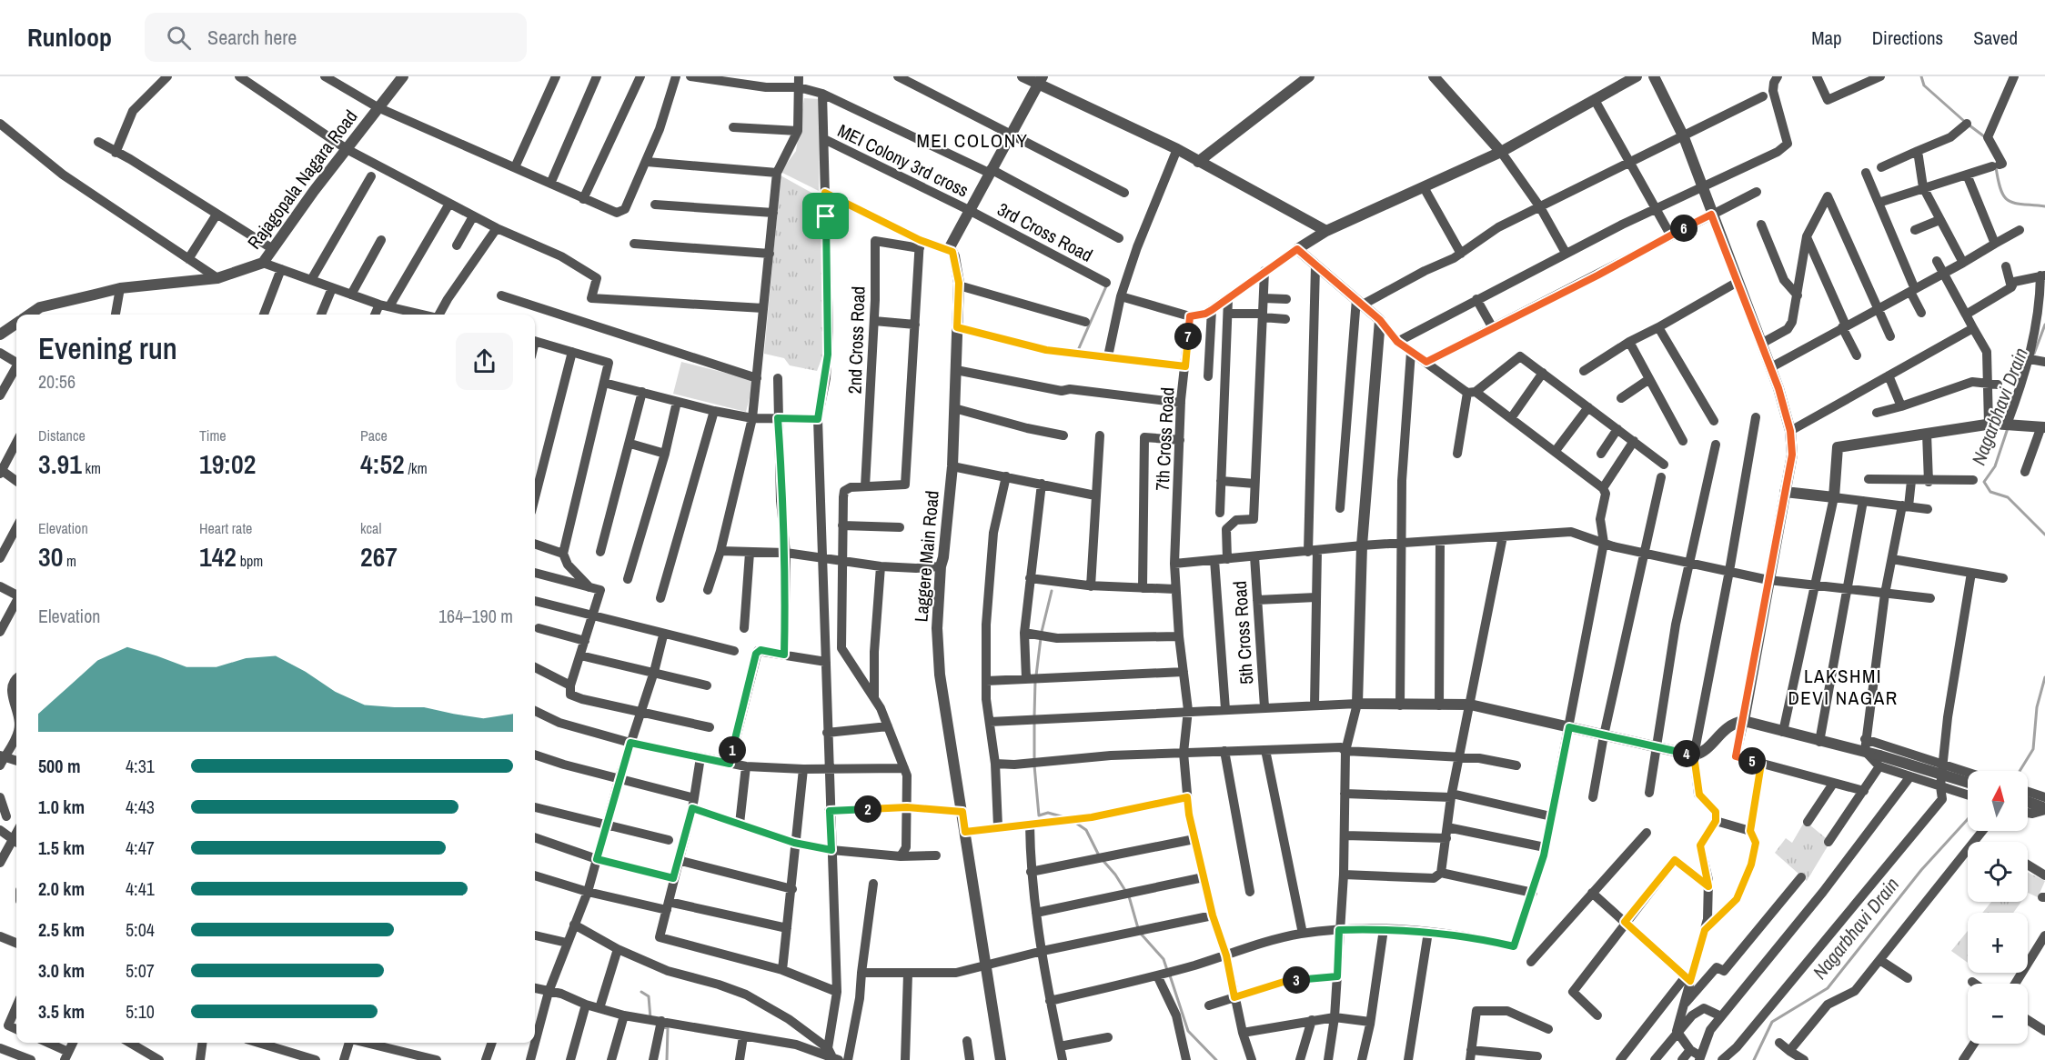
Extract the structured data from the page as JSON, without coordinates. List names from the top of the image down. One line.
{"streets":{"street":["MEI Colony 3rd cross","Rajagopala Nagara Road","3rd Cross Road","2nd Cross Road","7th Cross Road","Laggere Main Road","5th Cross Road"]},"crossings":[["MEI Colony 3rd cross","3rd Cross Road"],["MEI Colony 3rd cross","Laggere Main Road"],["3rd Cross Road","Laggere Main Road"]],"districts":["MEI COLONY","LAKSHMI DEVI NAGAR"],"water":["Nagarbhavi Drain"],"north":"top","page":{"header":"Runloop","search":"Search here","nav":["Map","Directions","Saved"],"pins":["6","7","1","4","5","2","3"],"heading":["Evening run","20:56"],"stats":[["Distance","3.91 km"],["Time","19:02"],["Pace","4:52 /km"],["Elevation","30 m"],["Heart rate","142 bpm"],["kcal","267"]],"chart":["Elevation","164–190 m"],"list":[{"name":"500 m","note":"4:31"},{"name":"1.0 km","note":"4:43"},{"name":"1.5 km","note":"4:47"},{"name":"2.0 km","note":"4:41"},{"name":"2.5 km","note":"5:04"},{"name":"3.0 km","note":"5:07"},{"name":"3.5 km","note":"5:10"}],"map_buttons":["+","−"]}}
